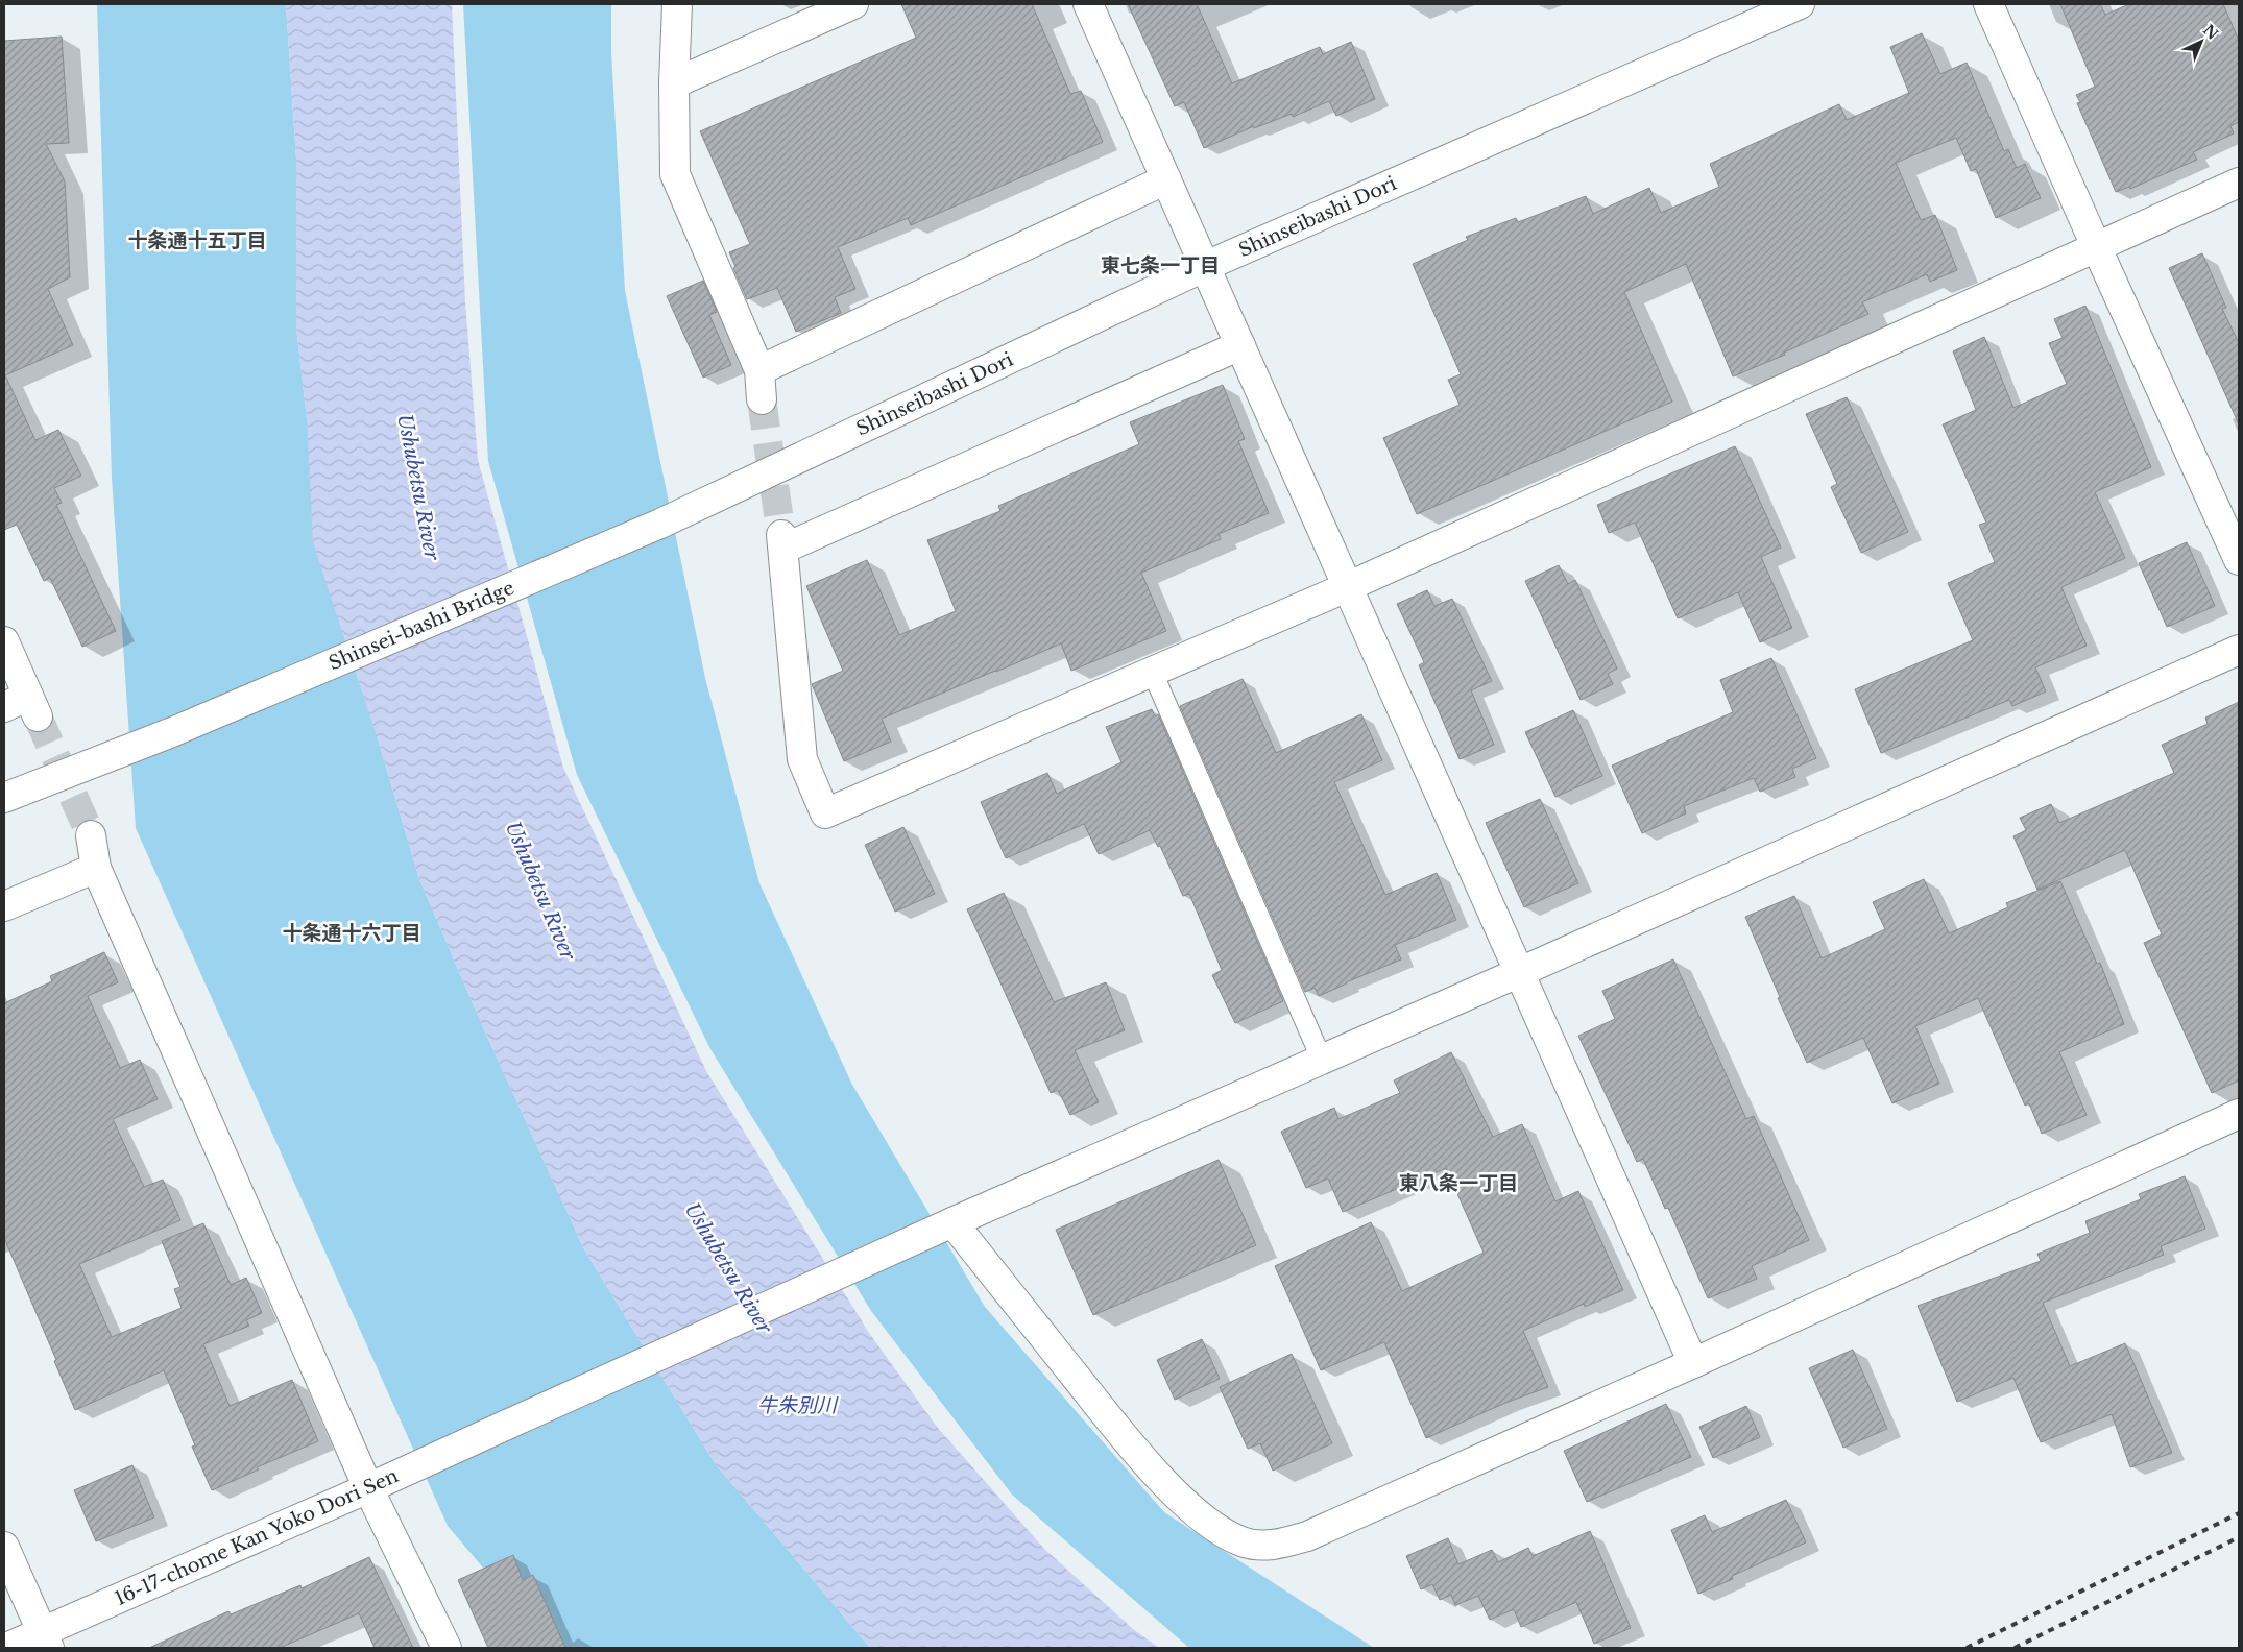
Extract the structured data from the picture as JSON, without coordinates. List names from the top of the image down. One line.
{"streets":{"street":["Shinseibashi Dori","Shinsei-bashi Bridge","16-17-chome Kan Yoko Dori Sen"]},"crossings":[["Shinseibashi Dori","Shinsei-bashi Bridge"]],"districts":["十条通十五丁目","東七条一丁目","十条通十六丁目","東八条一丁目"],"water":["Ushubetsu River","牛朱別川"],"north":"top right"}
